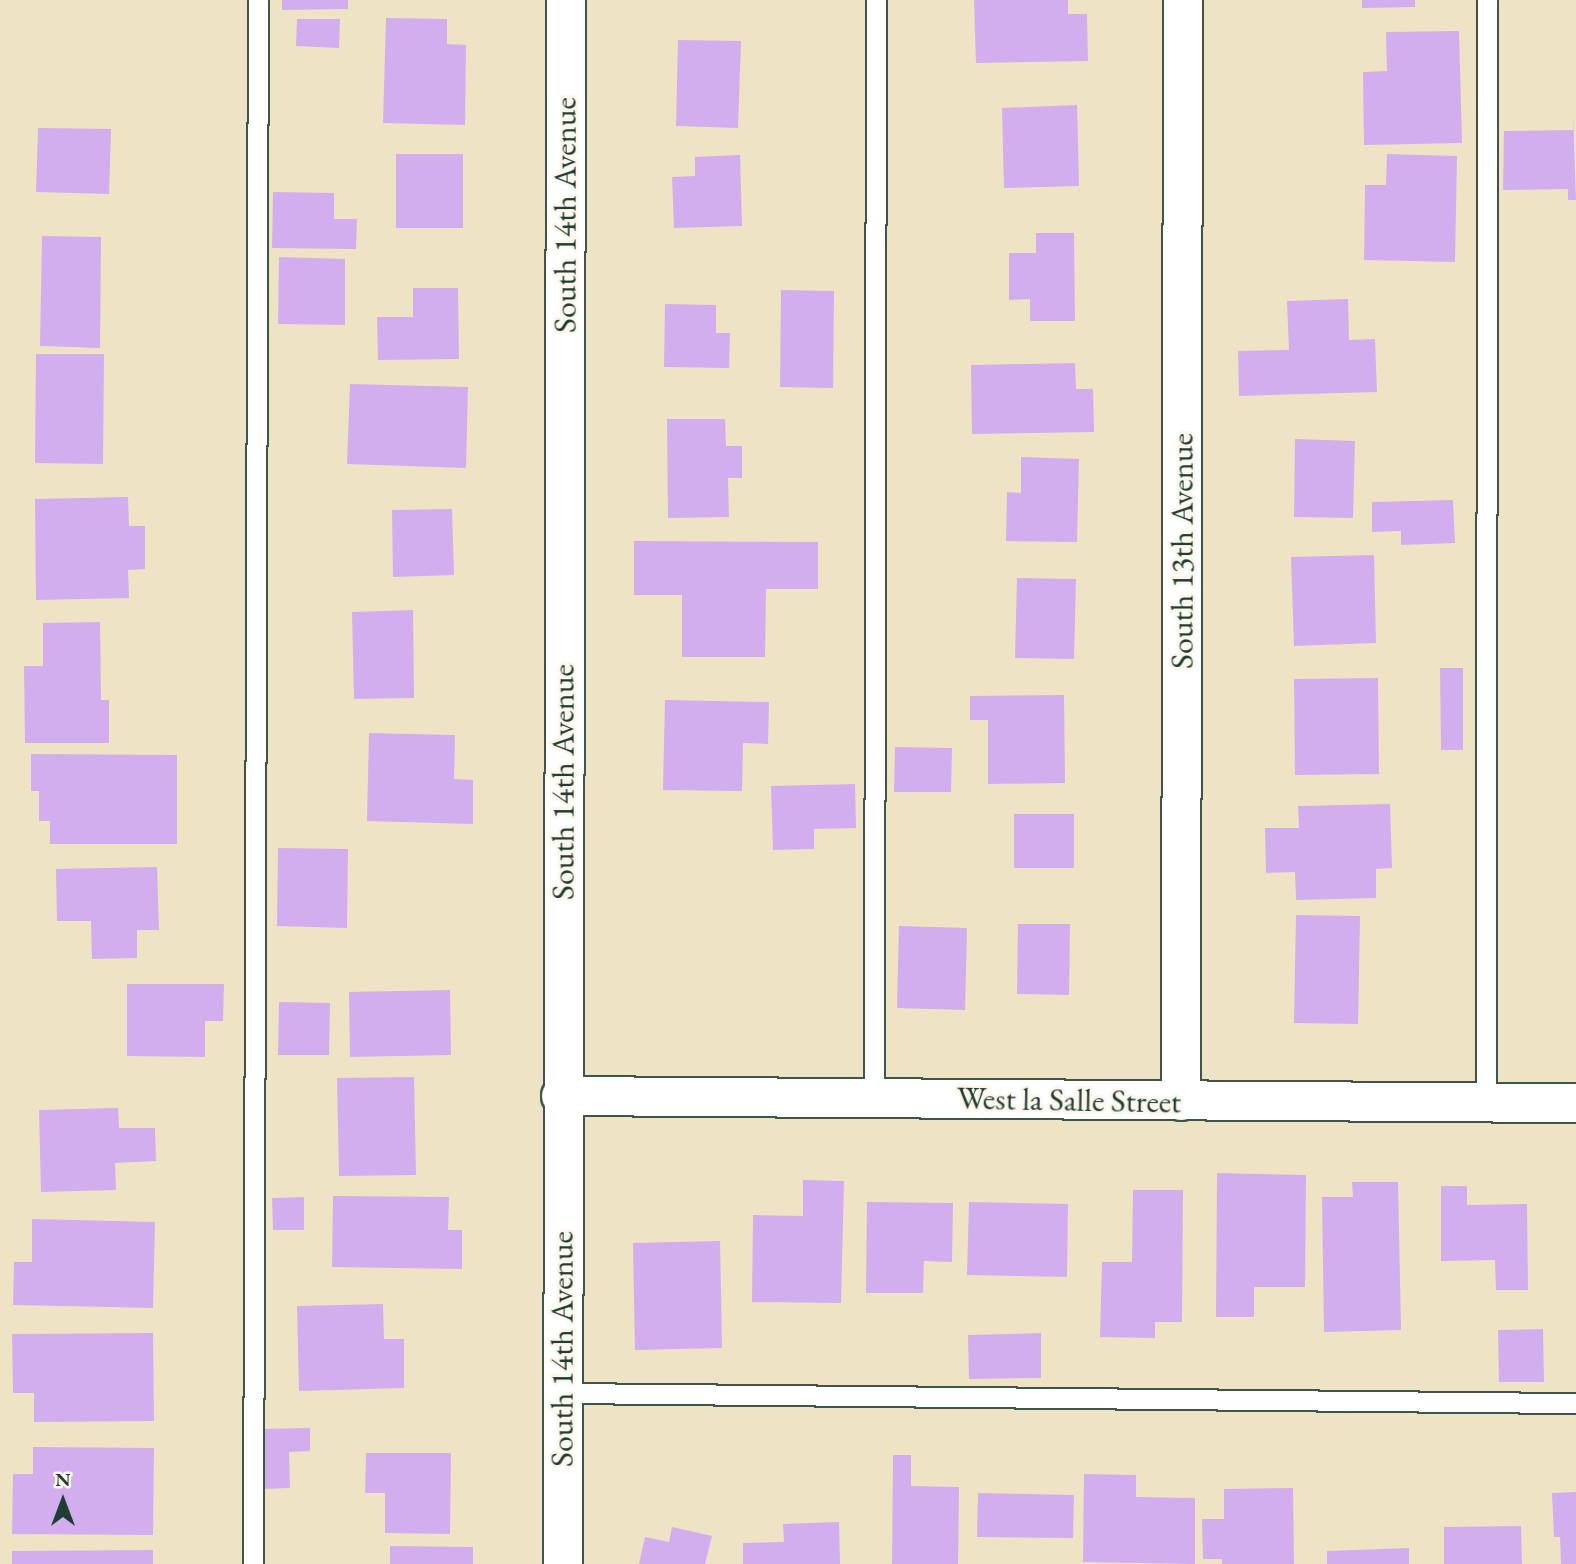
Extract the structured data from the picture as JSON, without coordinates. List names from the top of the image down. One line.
{"streets":{"street":["South 14th Avenue","South 13th Avenue","West la Salle Street"]},"crossings":[["South 14th Avenue","West la Salle Street"],["South 13th Avenue","West la Salle Street"]],"north":"top"}
